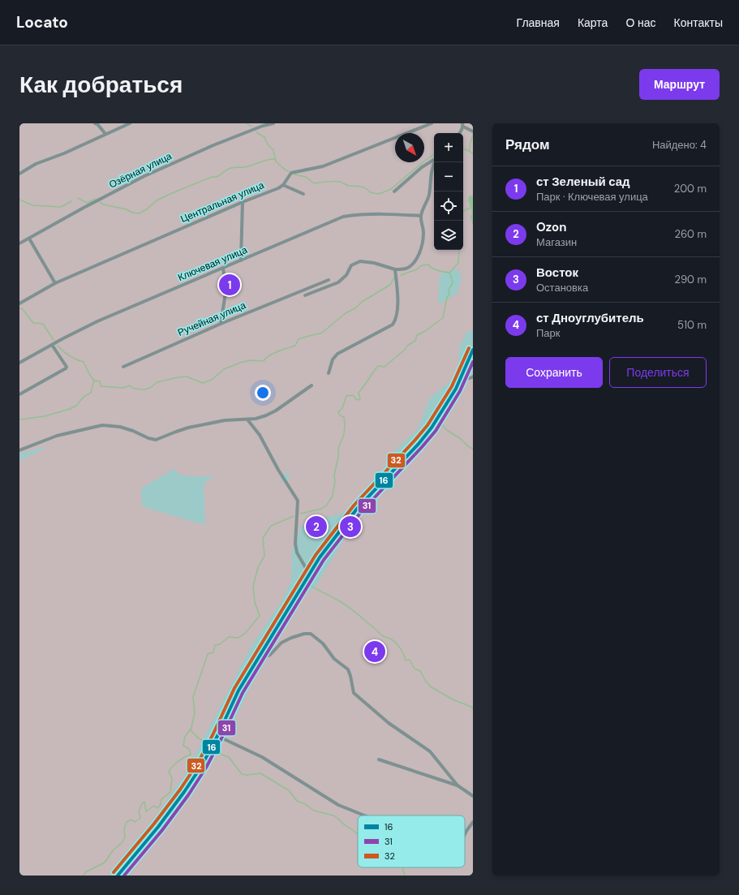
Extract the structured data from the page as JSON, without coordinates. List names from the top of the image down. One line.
{"streets":{"street":["Озёрная улица","Центральная улица","Ключевая улица","Ручейная улица"]},"lines":["transit line 32","transit line 16","transit line 31"],"legend":["16","31","32"],"north":"bottom right","page":{"header":"Locato","nav":["Главная","Карта","О нас","Контакты"],"buttons":["Маршрут",["Сохранить","Поделиться"]],"title":"Как добраться","heading":["Рядом","Найдено: 4"],"map_buttons":["+","−"],"list":[{"mark":"1","name":"ст Зеленый сад","note":"Парк · Ключевая улица","value":"200 m"},{"mark":"2","name":"Ozon","note":"Магазин","value":"260 m"},{"mark":"3","name":"Восток","note":"Остановка","value":"290 m"},{"mark":"4","name":"ст Дноуглубитель","note":"Парк","value":"510 m"}],"pins":["1","2","3","4"]}}
